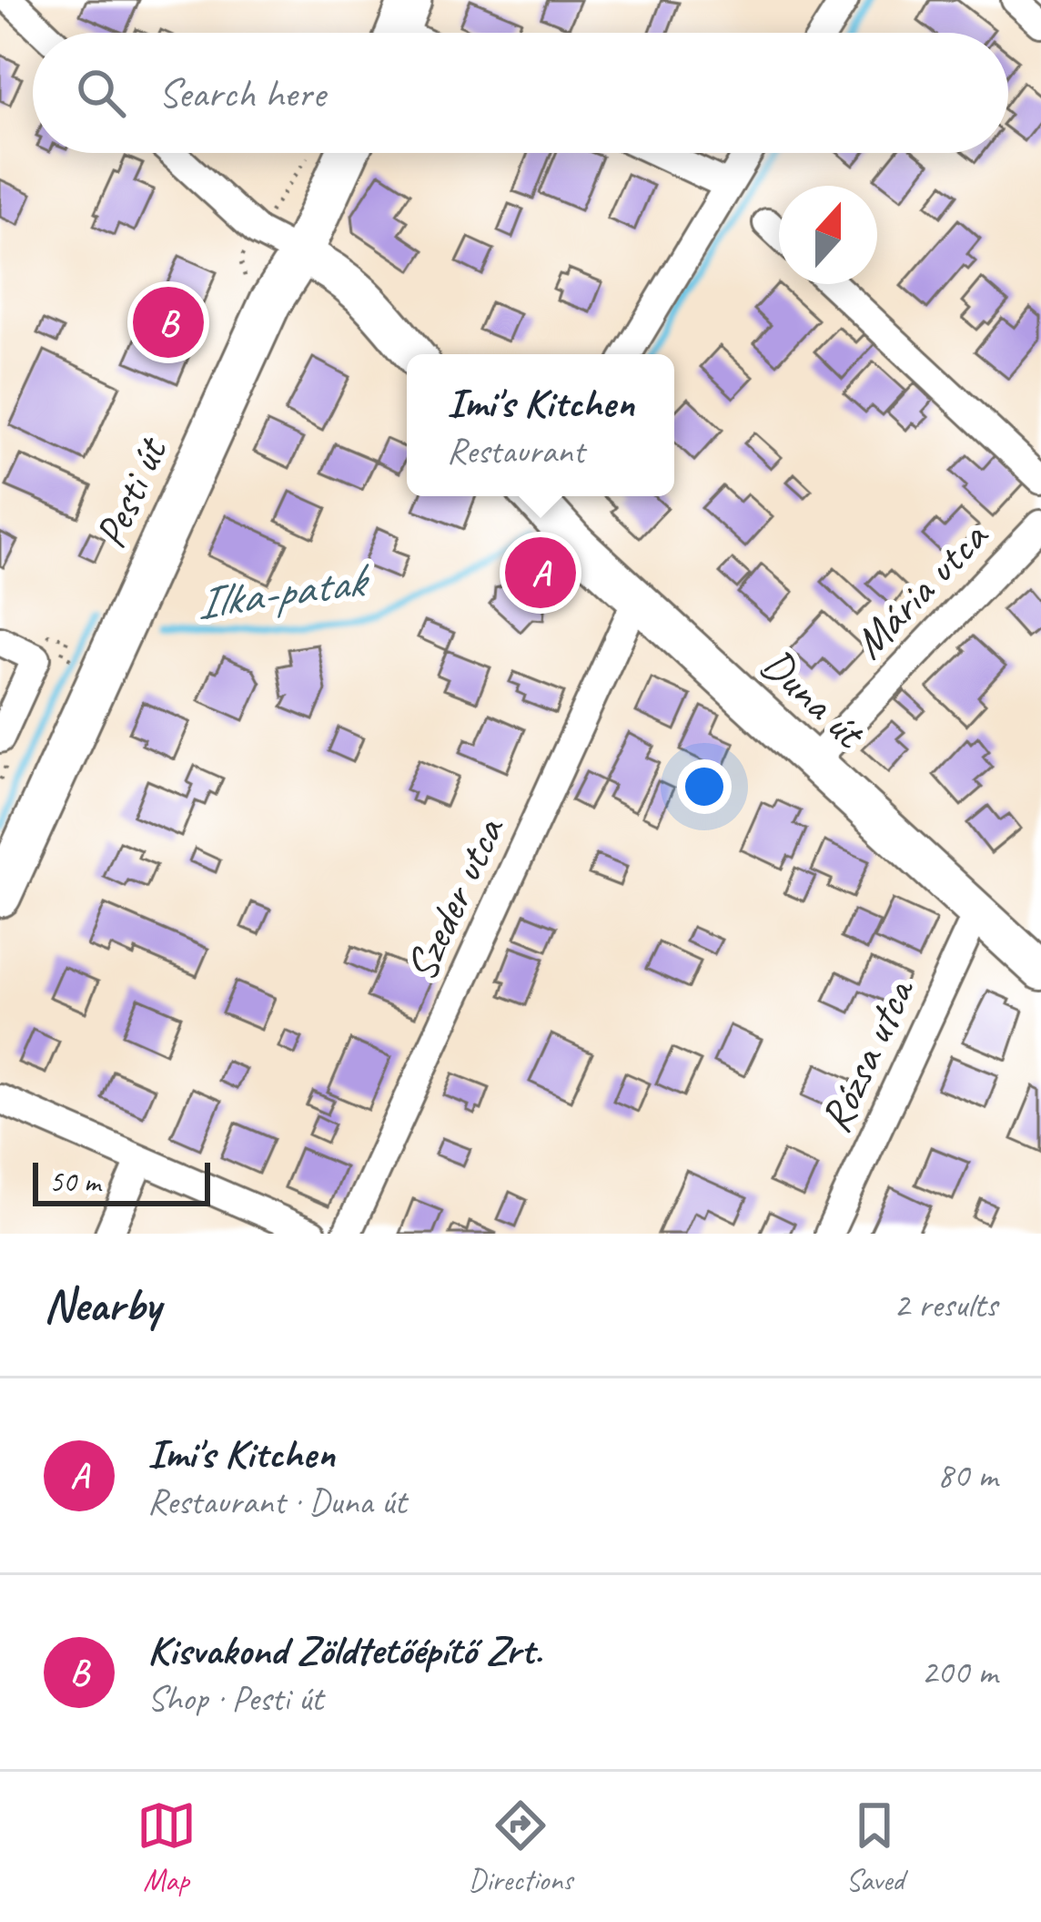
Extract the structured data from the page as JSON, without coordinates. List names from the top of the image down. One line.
{"streets":{"main road":["Pesti út"],"street":["Mária utca","Duna út","Szeder utca","Rózsa utca"]},"crossings":[["Mária utca","Duna út"],["Duna út","Szeder utca"],["Duna út","Rózsa utca"]],"water":["Ilka-patak"],"scale_bar":"50 m","north":"top","page":{"search":"Search here","pins":["B","A"],"popup":["Imi's Kitchen","Restaurant"],"scale":"50 m","heading":["Nearby","2 results"],"list":[{"mark":"A","name":"Imi's Kitchen","note":"Restaurant · Duna út","value":"80 m"},{"mark":"B","name":"Kisvakond Zöldtetőépítő Zrt.","note":"Shop · Pesti út","value":"200 m"}],"nav":["Map","Directions","Saved"]}}
